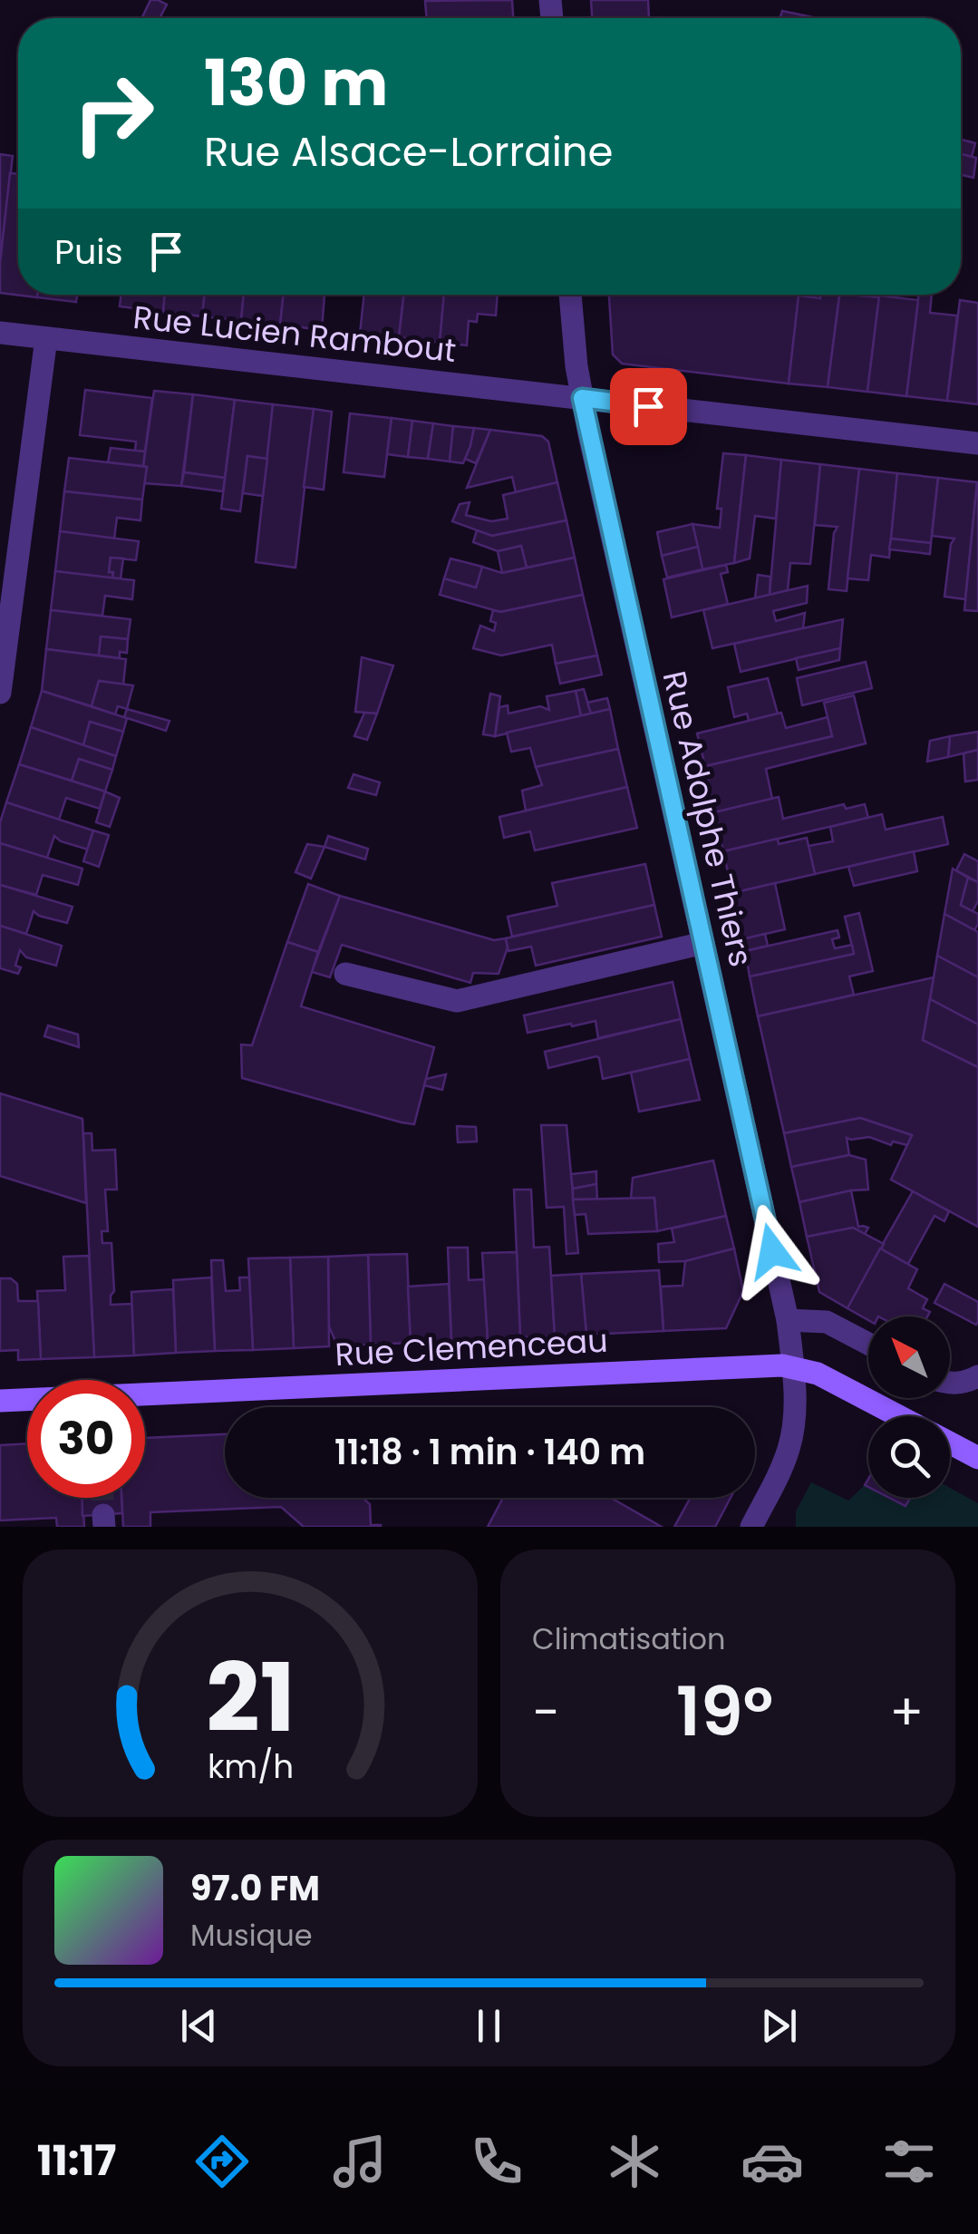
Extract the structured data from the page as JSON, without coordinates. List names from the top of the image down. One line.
{"streets":{"street":["Rue Lucien Rambout","Rue Adolphe Thiers","Rue Clemenceau"]},"crossings":[["Rue Lucien Rambout","Rue Adolphe Thiers"],["Rue Adolphe Thiers","Rue Clemenceau"]],"north":"top left","page":{"turn":["130 m","Rue Alsace-Lorraine"],"then":"Puis","limit":"30","trip":"11:18 · 1 min · 140 m","tile":"Climatisation","heat":["−","19°","+"],"song":["97.0 FM","Musique"],"tabs":"11:17","gauge":["21","km/h"]}}
